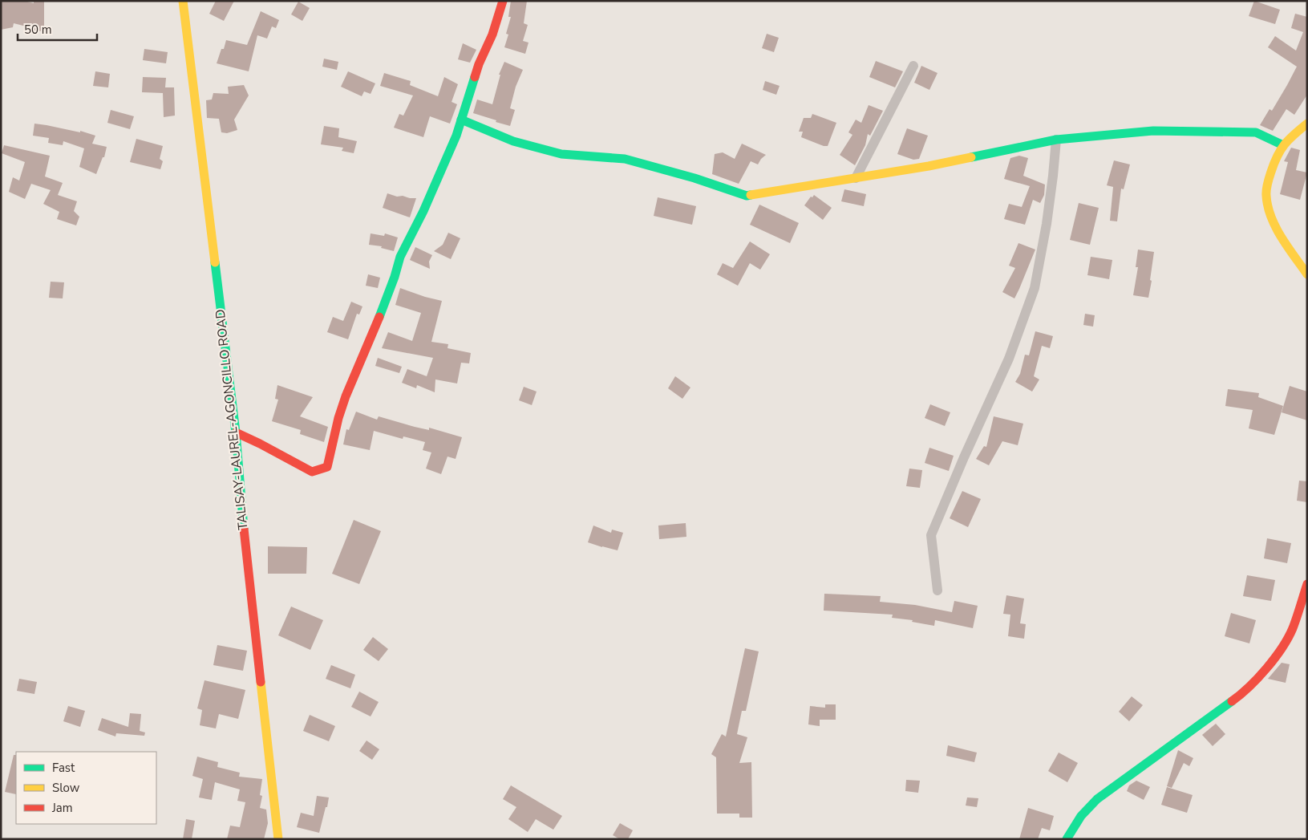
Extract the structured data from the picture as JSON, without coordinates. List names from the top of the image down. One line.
{"streets":{"street":["TALISAY-LAUREL-AGONCILLO ROAD"]},"legend":["Fast","Slow","Jam"],"scale_bar":"50 m"}
